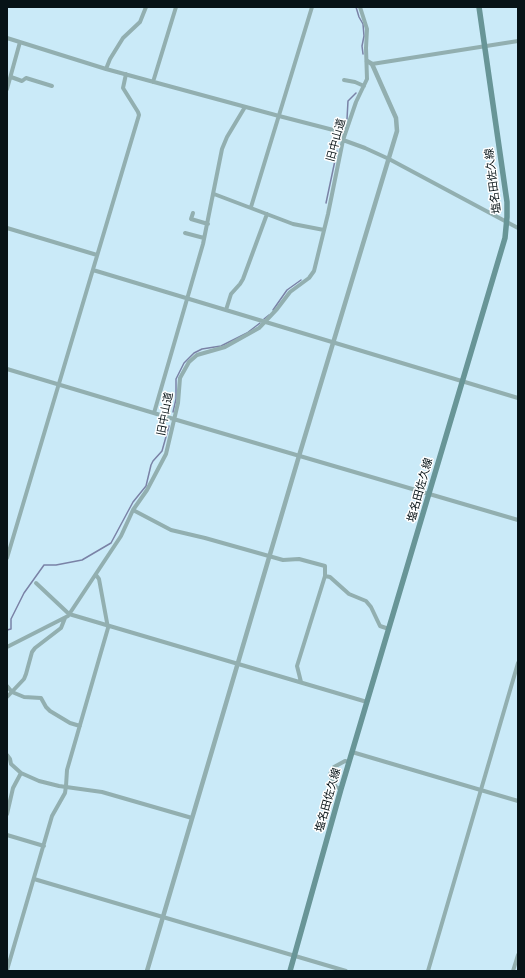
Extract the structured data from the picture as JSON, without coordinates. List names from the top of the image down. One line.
{"streets":{"main road":["塩名田佐久線"],"street":["旧中山道"]}}
